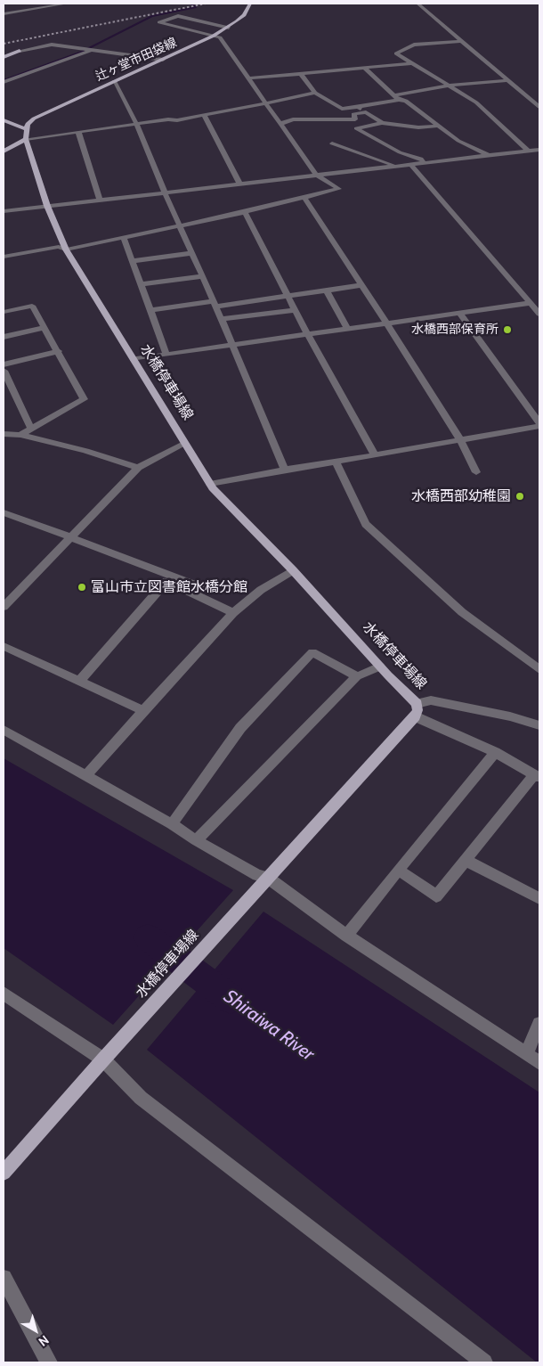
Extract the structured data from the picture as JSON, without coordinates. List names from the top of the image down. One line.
{"streets":{"main road":["辻ヶ堂市田袋線","水橋停車場線"]},"crossings":[["辻ヶ堂市田袋線","水橋停車場線"]],"water":["Shiraiwa River"],"places":["水橋西部保育所","水橋西部幼稚園","富山市立図書館水橋分館"],"north":"bottom right"}
